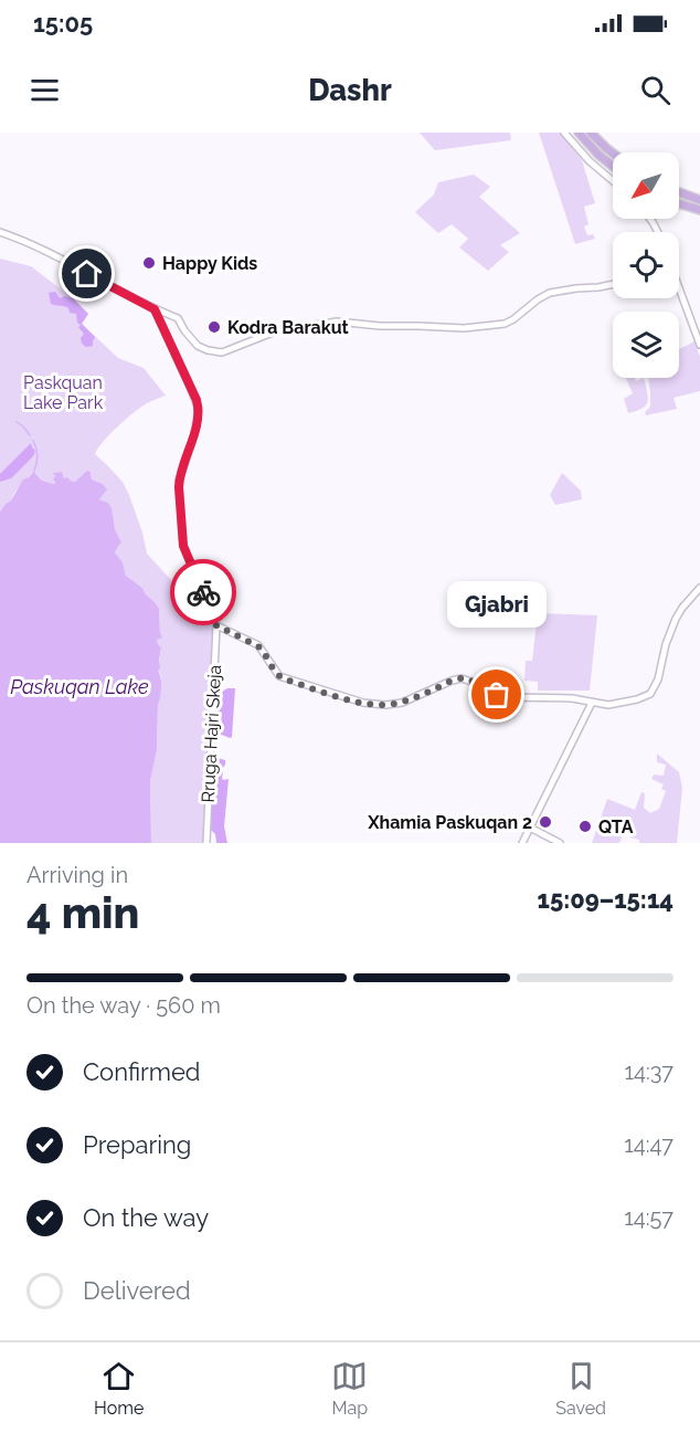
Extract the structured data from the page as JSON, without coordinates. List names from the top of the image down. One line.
{"streets":{"street":["Rruga Hajri Skeja"]},"water":["Paskuqan Lake"],"parks":["Paskquan Lake Park"],"places":["Happy Kids","Kodra Barakut","Gjabri","Xhamia Paskuqan 2","QTA"],"north":"bottom left","page":{"status":"15:05","header":"Dashr","bubble":"Gjabri","heading":["4 min","Arriving in","15:09–15:14"],"bar":"On the way · 560 m","list":[["Confirmed","14:37"],["Preparing","14:47"],["On the way","14:57"],"Delivered"],"tabs":["Home","Map","Saved"]}}
